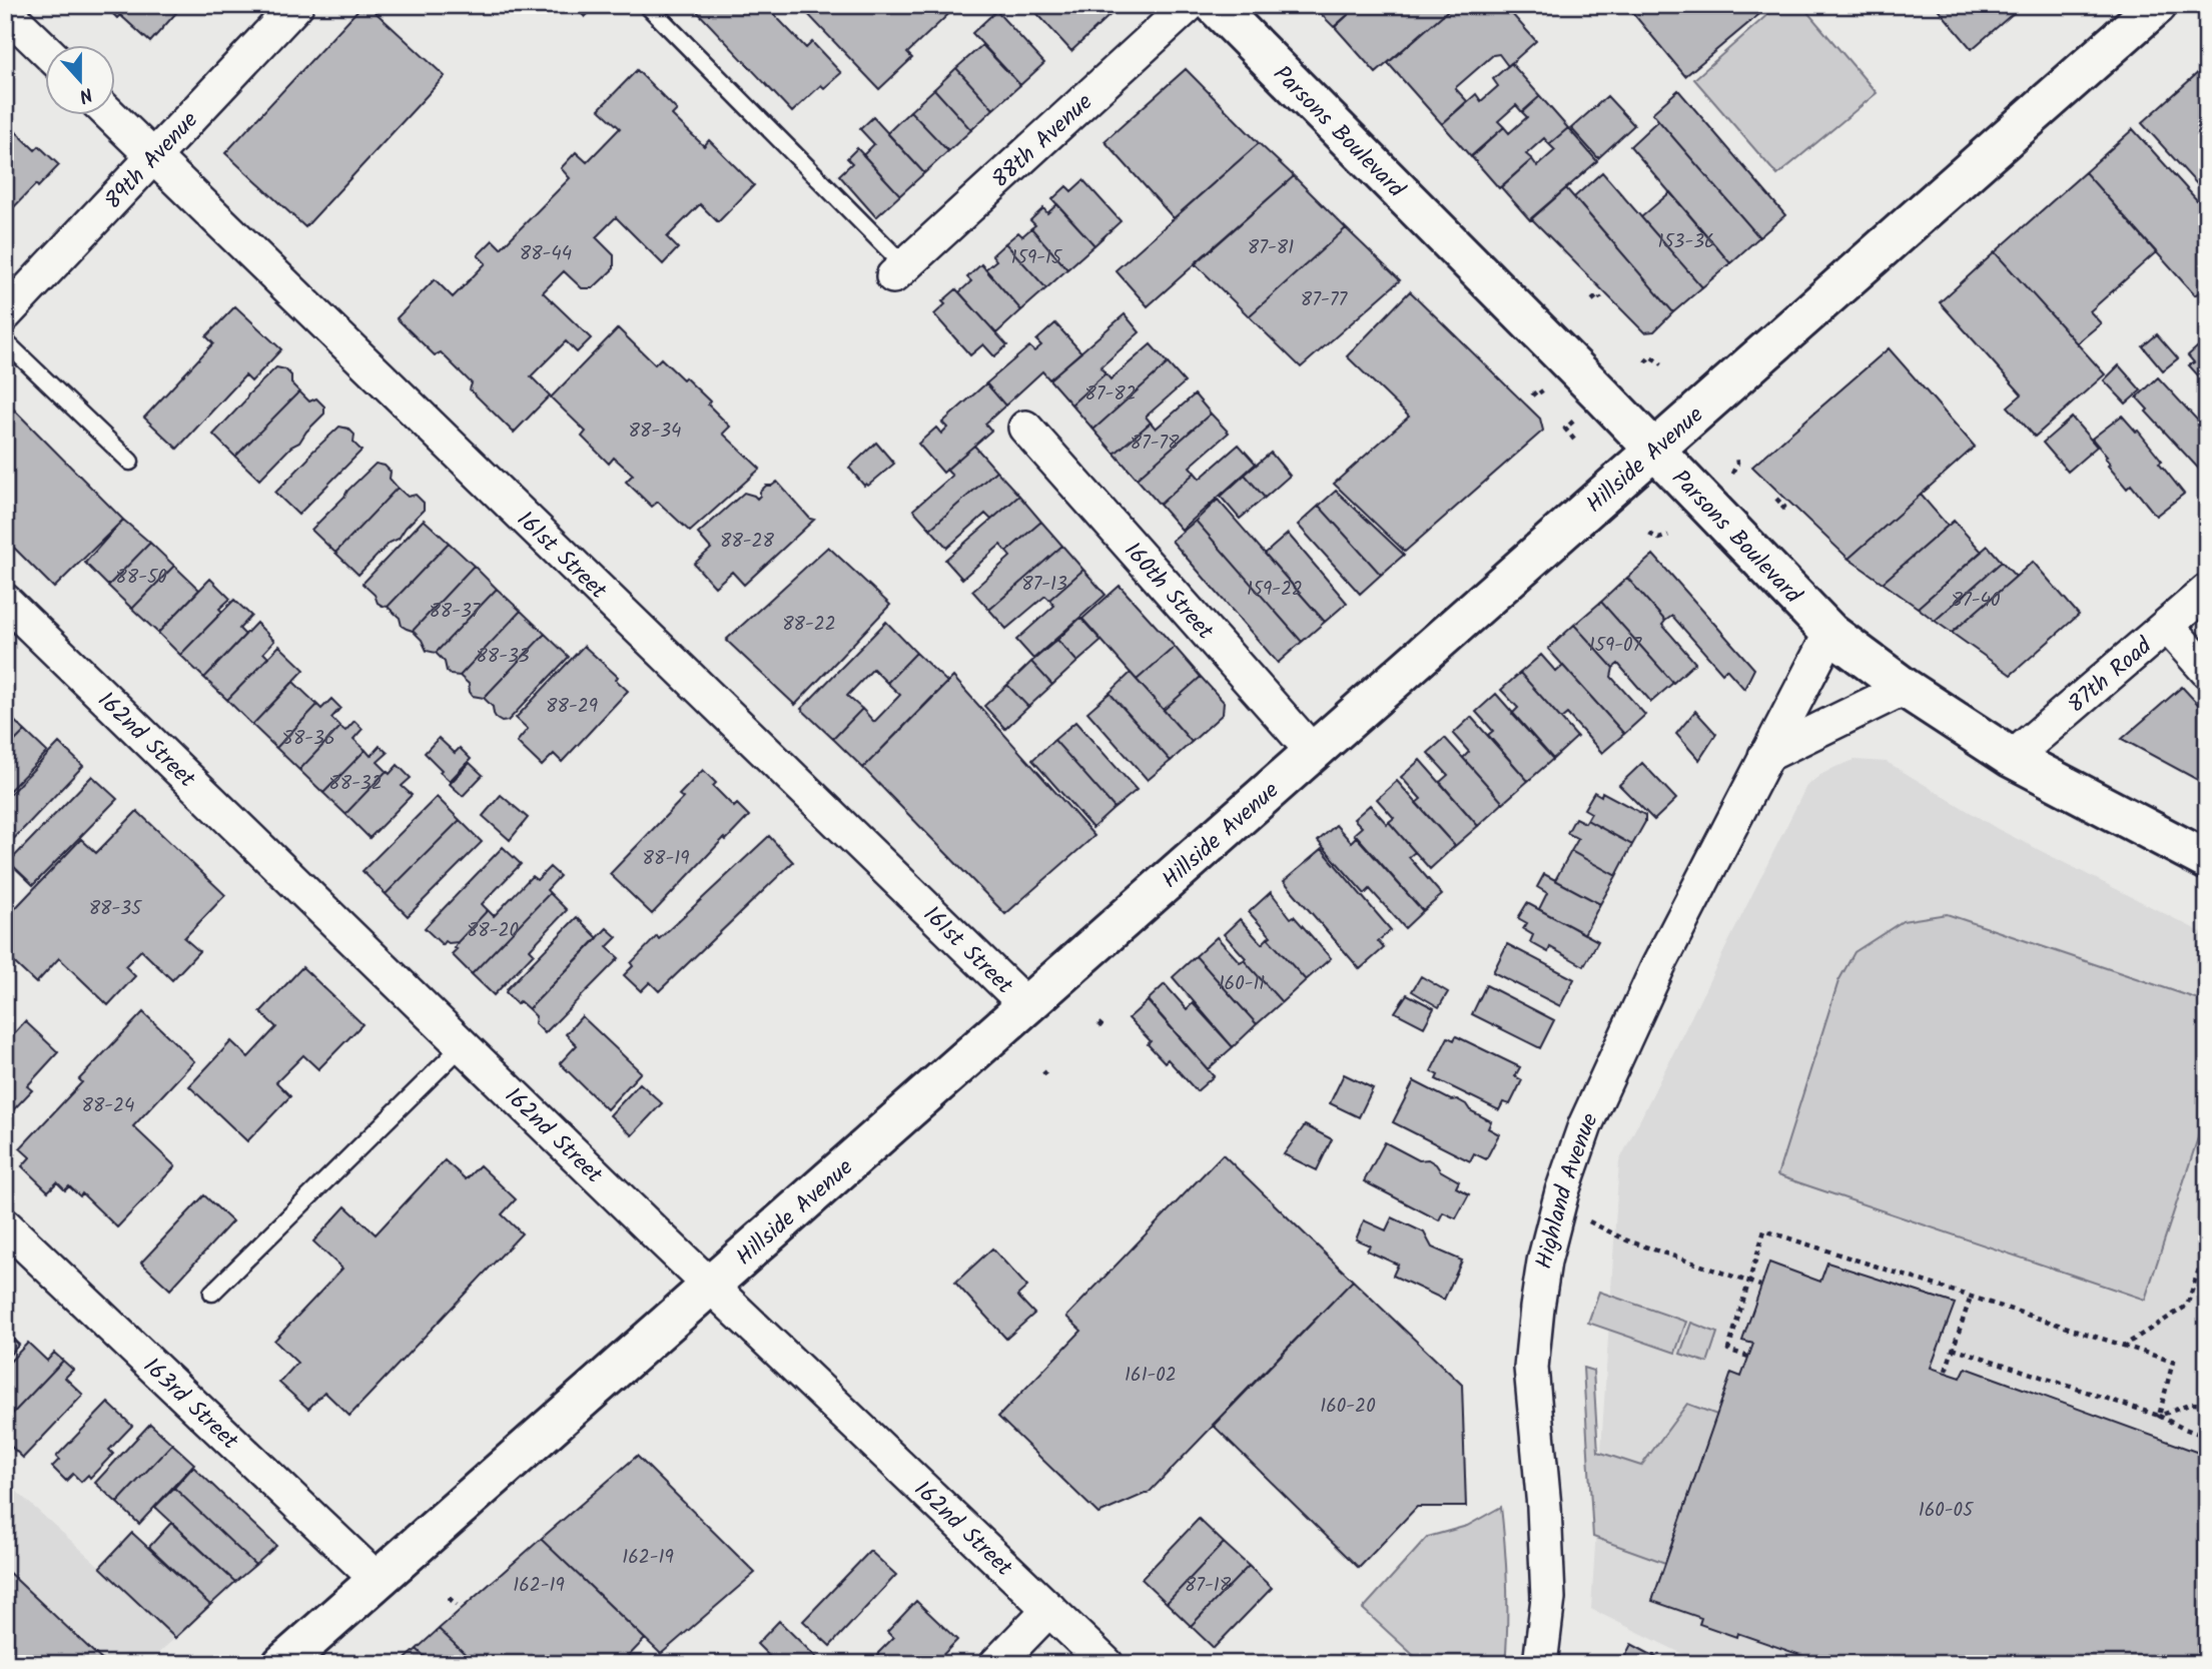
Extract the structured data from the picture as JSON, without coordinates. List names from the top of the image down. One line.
{"streets":{"main road":["Parsons Boulevard","Hillside Avenue"],"street":["88th Avenue","89th Avenue","161st Street","160th Street","87th Road","162nd Street","Highland Avenue","163rd Street"]},"crossings":[["Parsons Boulevard","Hillside Avenue"],["Parsons Boulevard","87th Road"],["Parsons Boulevard","Highland Avenue"],["89th Avenue","161st Street"],["Hillside Avenue","161st Street"],["Hillside Avenue","160th Street"],["Hillside Avenue","162nd Street"],["Hillside Avenue","163rd Street"]],"house_numbers":["153-36","87-81","88-44","159-15","87-77","87-82","88-34","87-78","88-28","88-50","87-13","159-22","87-40","88-37","88-22","159-07","88-33","88-29","88-36","88-32","88-19","88-35","88-20","160-11","88-24","161-02","160-20","160-05","162-19","162-19","87-18"],"north":"bottom"}
